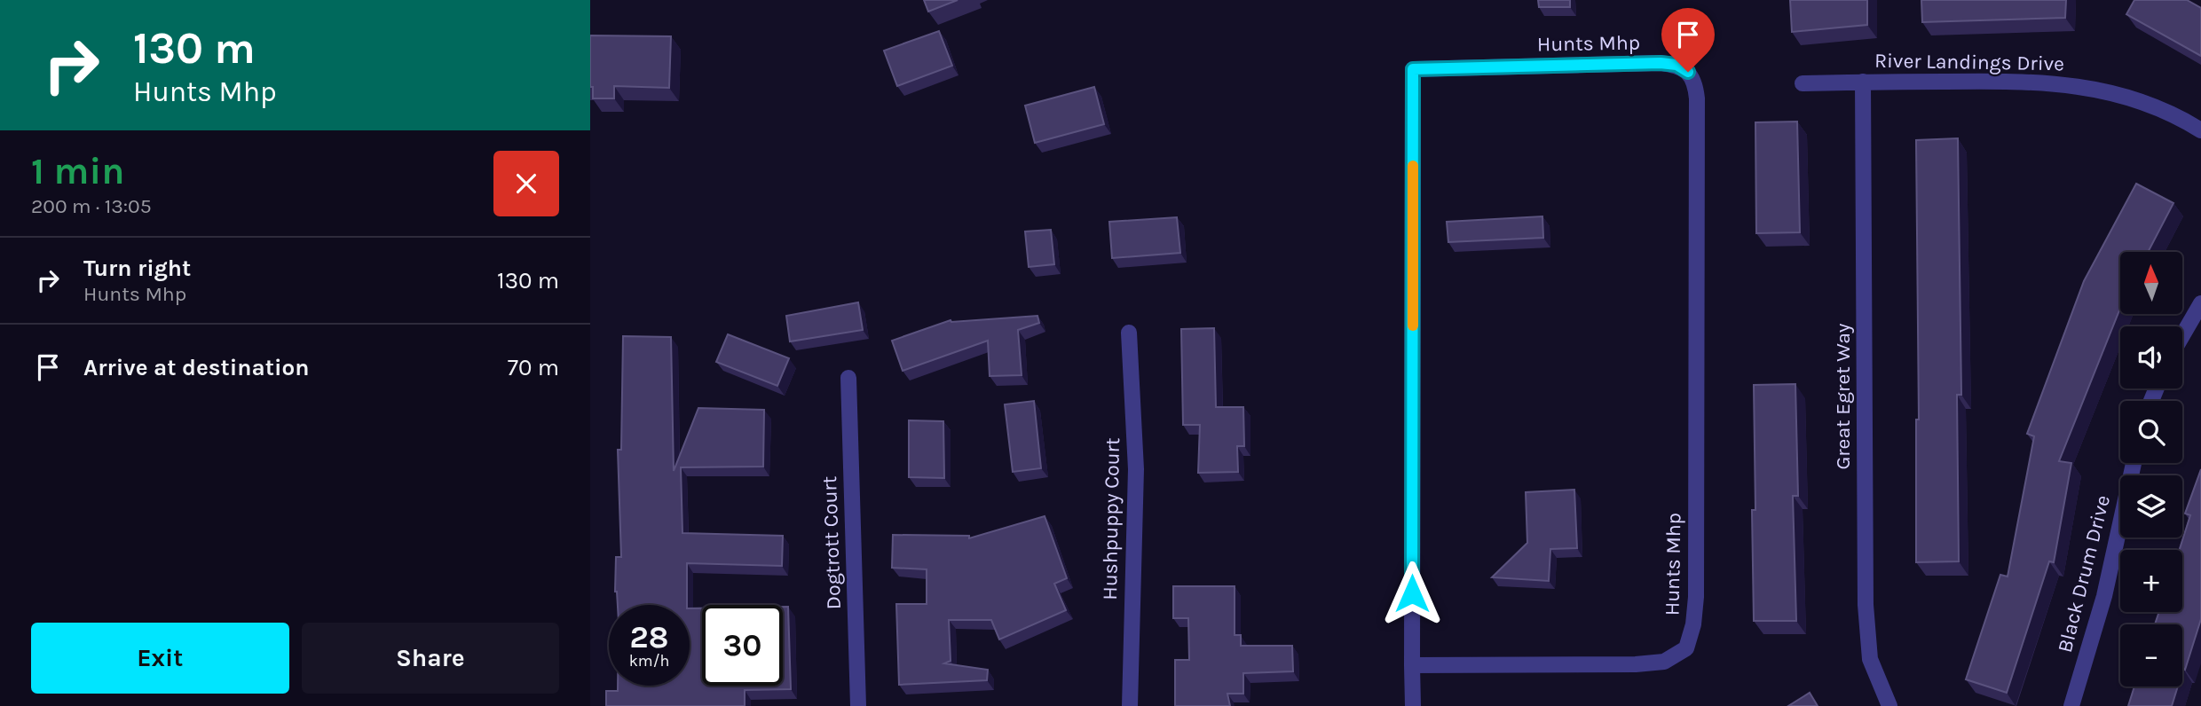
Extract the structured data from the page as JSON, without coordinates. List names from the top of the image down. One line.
{"streets":{"street":["Hunts Mhp","River Landings Drive","Great Egret Way","Hushpuppy Court","Dogtrott Court","Black Drum Drive"]},"crossings":[["River Landings Drive","Great Egret Way"]],"north":"top","page":{"turn":["130 m","Hunts Mhp"],"heading":["1 min","200 m · 13:05"],"list":[{"name":"Turn right","note":"Hunts Mhp","value":"130 m"},{"name":"Arrive at destination","value":"70 m"}],"map_buttons":["+","−"],"speed":"28 km/h","limit":"30","buttons":["Exit","Share"]}}
